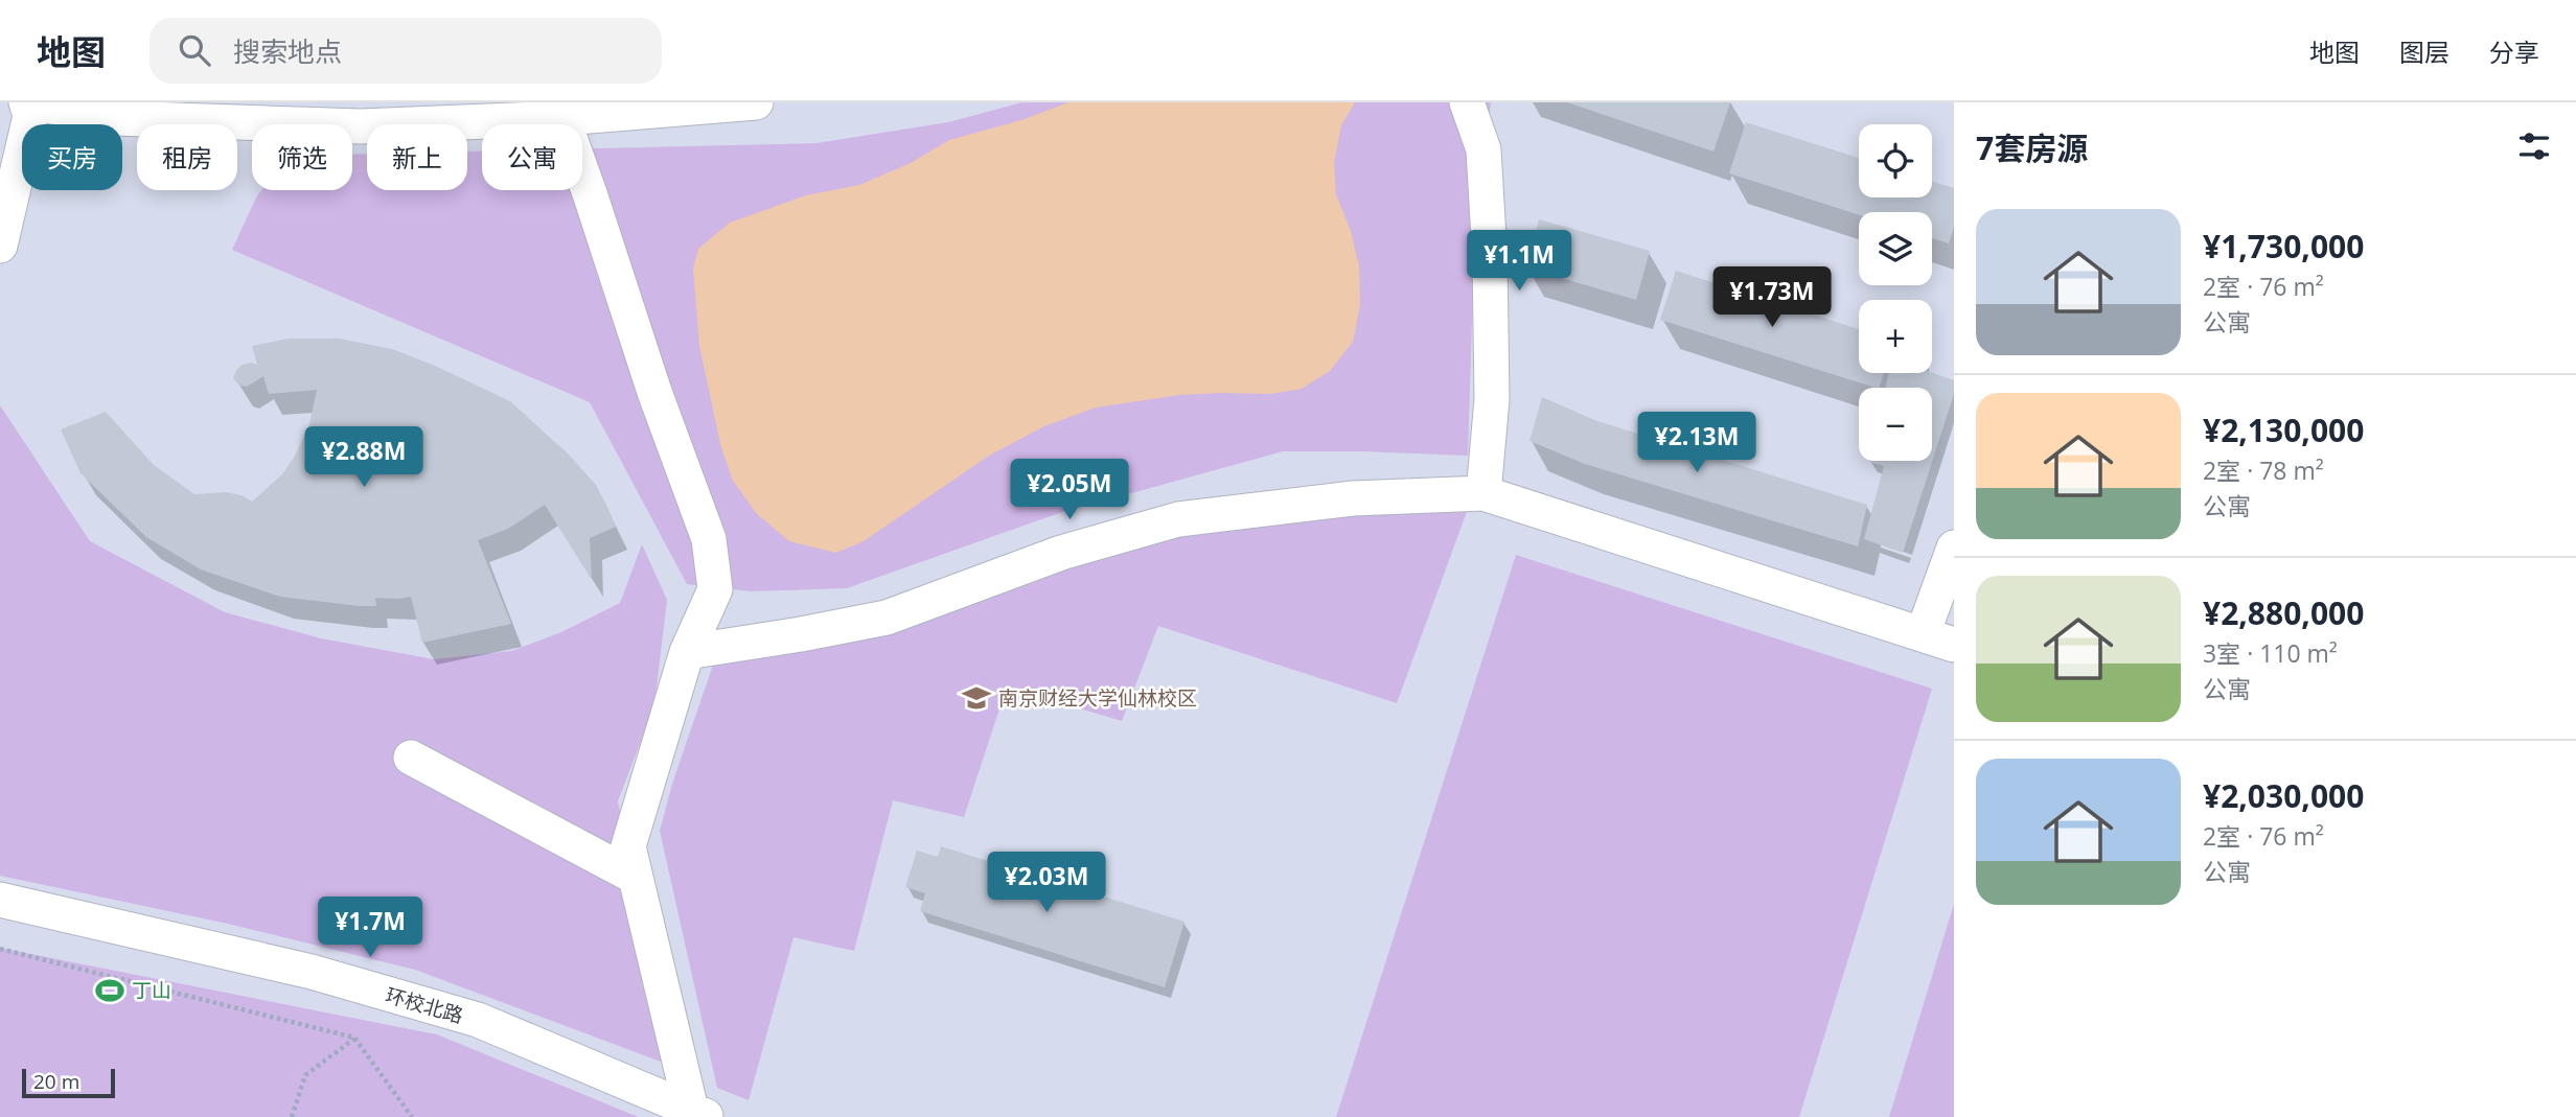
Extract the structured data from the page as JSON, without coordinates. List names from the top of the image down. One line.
{"streets":{"street":["环校北路"]},"places":{"school or university":["南京财经大学仙林校区"],"sports":["丁山"]},"scale_bar":"20 m","page":{"header":"地图","search":"搜索地点","nav":["地图","图层","分享"],"heading":"7套房源","map_buttons":["+","−"],"chip":["买房","租房","筛选","新上","公寓"],"list":[{"name":"¥1,730,000","note":"2室 · 76 m² · 公寓"},{"name":"¥2,130,000","note":"2室 · 78 m² · 公寓"},{"name":"¥2,880,000","note":"3室 · 110 m² · 公寓"},{"name":"¥2,030,000","note":"2室 · 76 m² · 公寓"}],"price":["¥1.1M","¥1.73M","¥2.13M","¥2.88M","¥2.05M","¥2.03M","¥1.7M"],"scale":"20 m"}}
